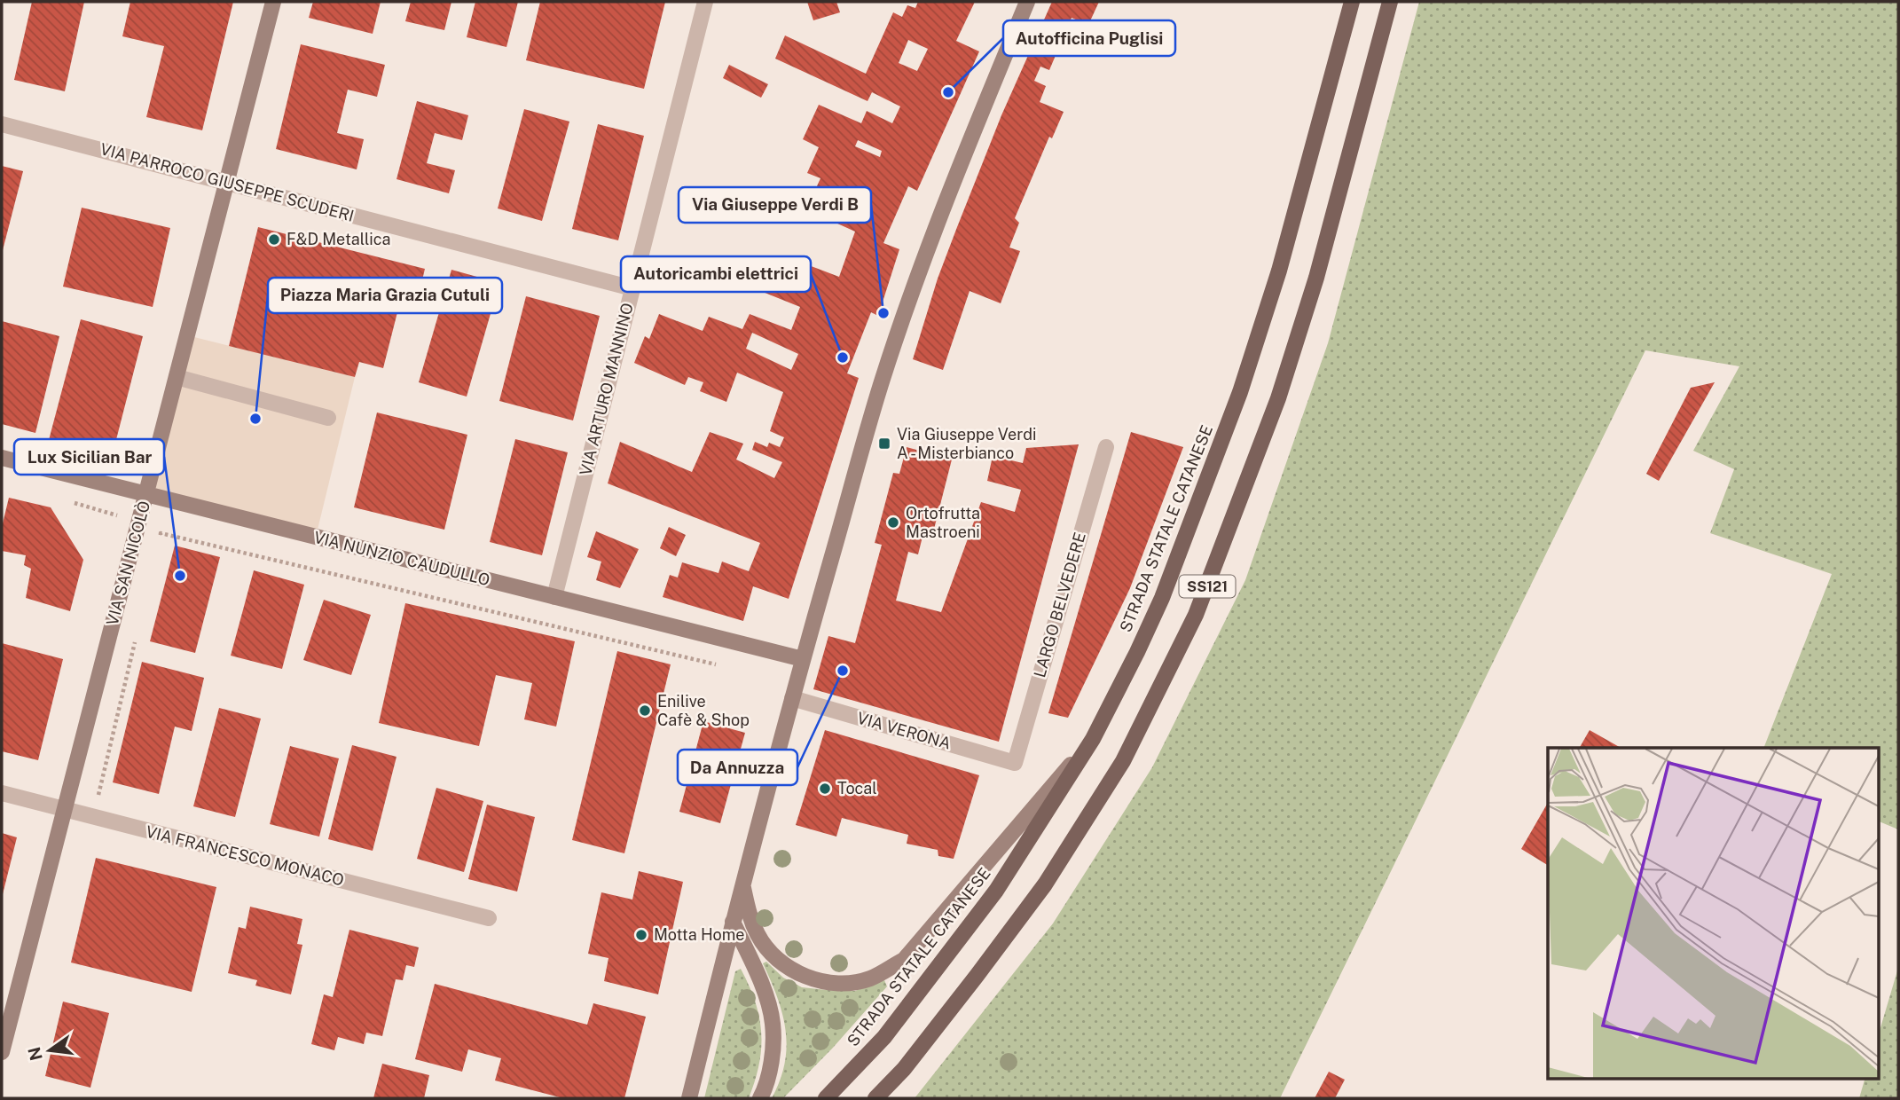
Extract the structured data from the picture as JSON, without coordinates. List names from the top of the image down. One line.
{"streets":{"main road":["STRADA STATALE CATANESE","SS121"],"street":["VIA PARROCO GIUSEPPE SCUDERI","VIA ARTURO MANNINO","VIA NUNZIO CAUDULLO","VIA SAN NICOLÒ","LARGO BELVEDERE","VIA VERONA","VIA FRANCESCO MONACO"]},"crossings":[["VIA PARROCO GIUSEPPE SCUDERI","VIA ARTURO MANNINO"],["VIA PARROCO GIUSEPPE SCUDERI","VIA SAN NICOLÒ"],["VIA ARTURO MANNINO","VIA NUNZIO CAUDULLO"],["VIA NUNZIO CAUDULLO","VIA SAN NICOLÒ"],["VIA SAN NICOLÒ","VIA FRANCESCO MONACO"],["LARGO BELVEDERE","VIA VERONA"]],"places":{"other":["Autofficina Puglisi","F&D Metallica","Via Giuseppe Verdi B","Autoricambi elettrici","Piazza Maria Grazia Cutuli","Ortofrutta Mastroeni","Lux Sicilian Bar","Da Annuzza","Enilive Cafè & Shop","Tocal","Motta Home"],"transit":["Via Giuseppe Verdi A - Misterbianco"]},"north":"left"}
